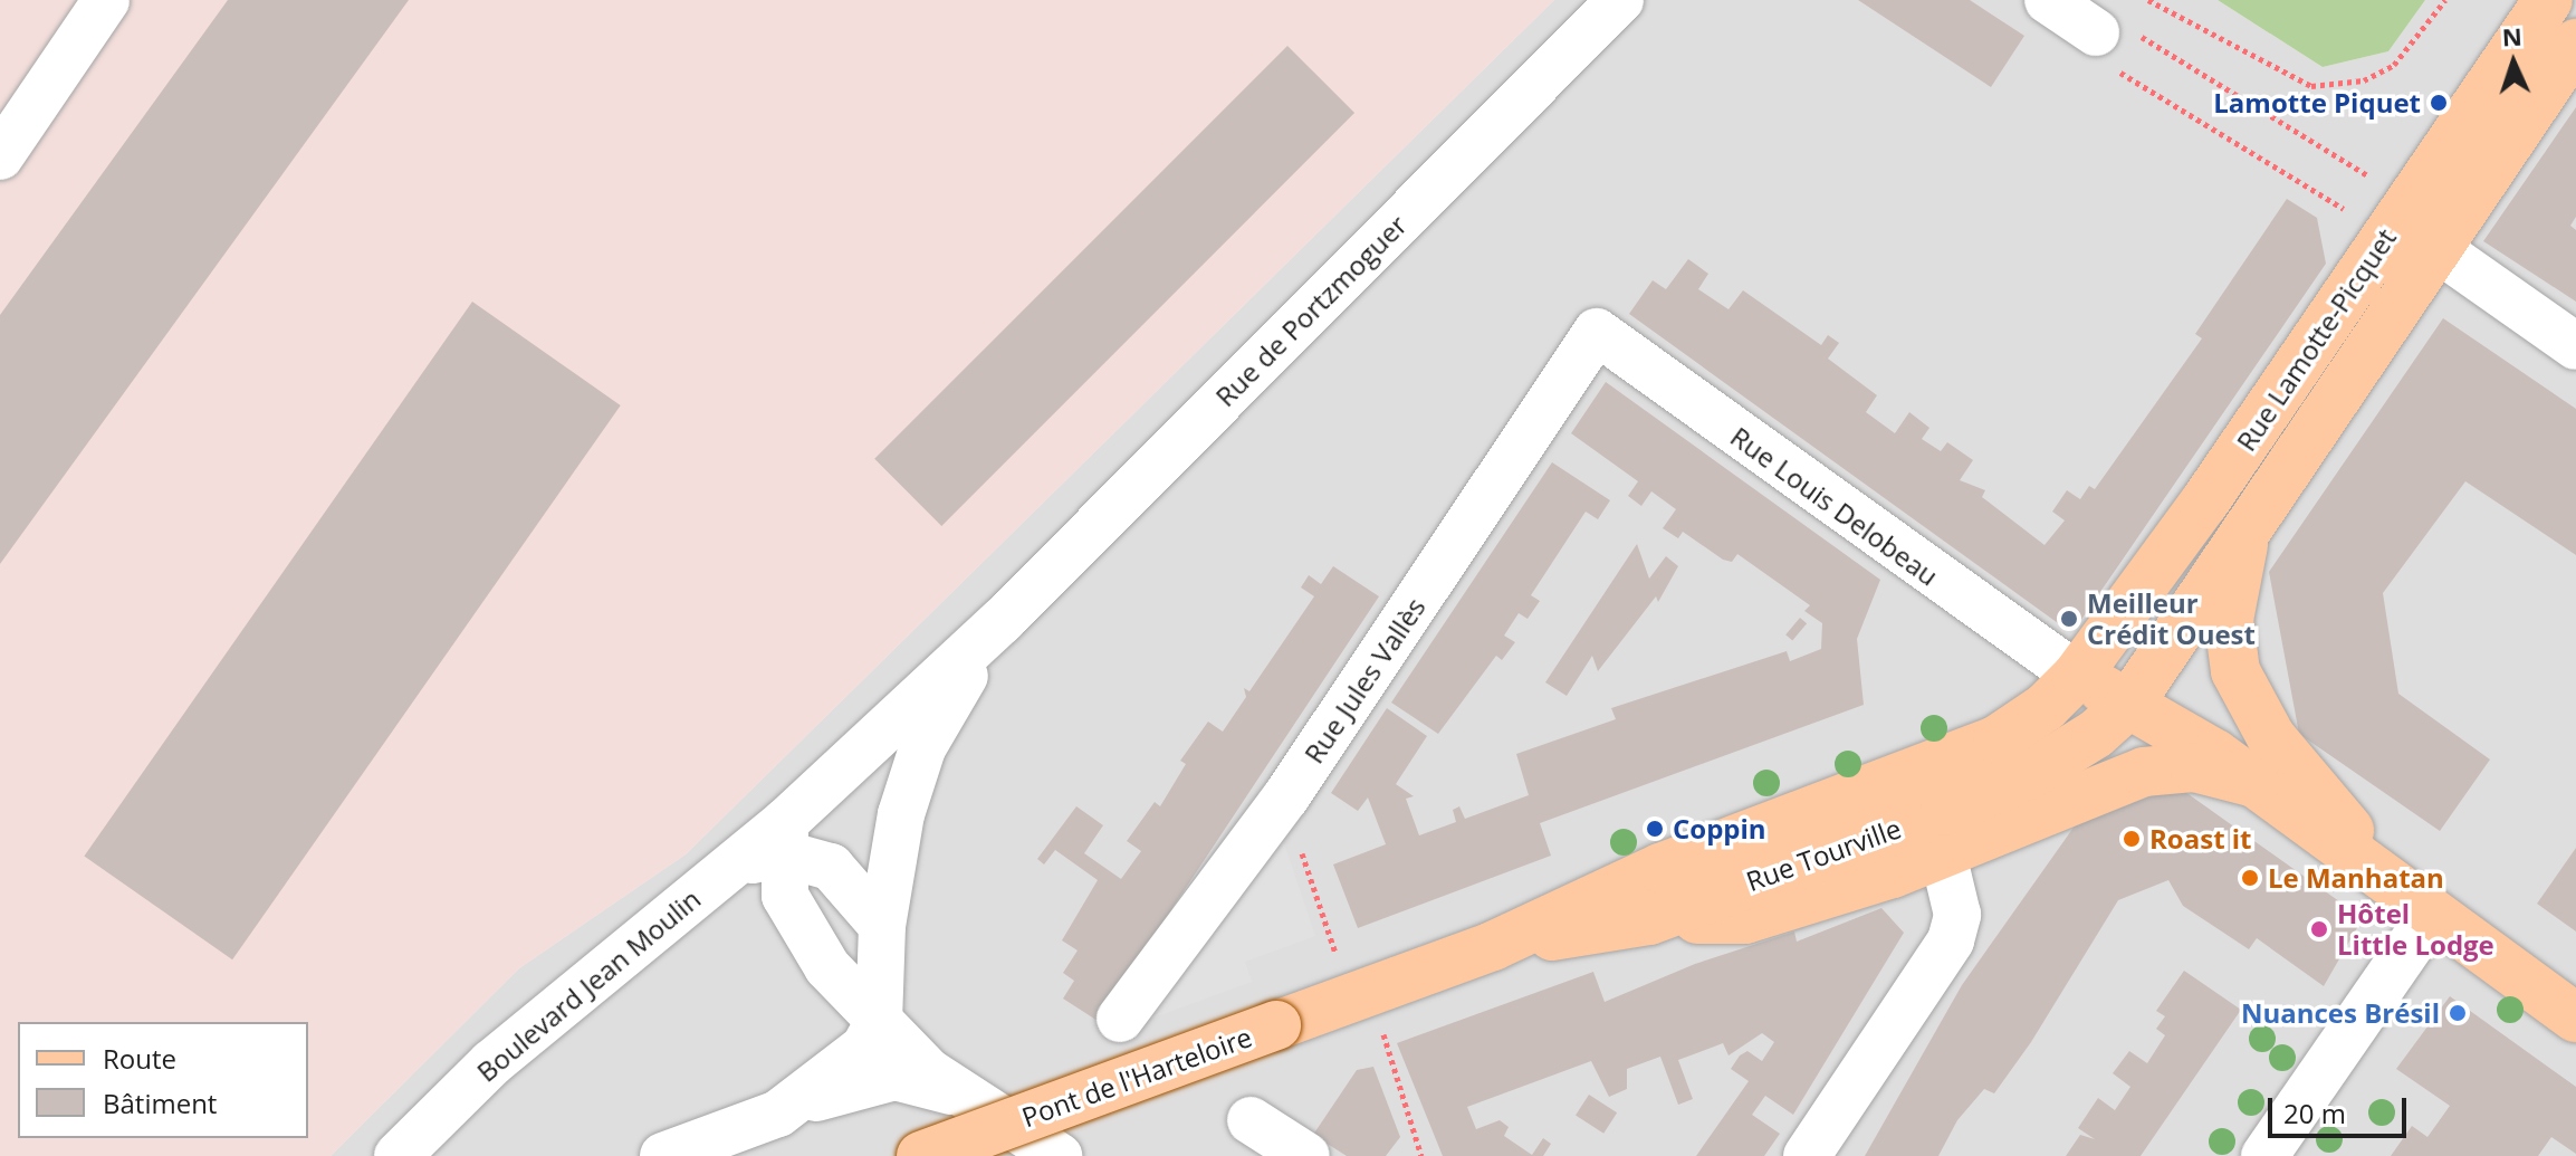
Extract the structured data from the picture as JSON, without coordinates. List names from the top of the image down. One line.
{"streets":{"main road":["Rue Lamotte-Picquet","Rue Tourville","Pont de l'Harteloire"],"street":["Rue de Portzmoguer","Rue Louis Delobeau","Rue Jules Vallès","Boulevard Jean Moulin"]},"crossings":[["Rue de Portzmoguer","Boulevard Jean Moulin"],["Rue Lamotte-Picquet","Rue Louis Delobeau"],["Rue Lamotte-Picquet","Rue Tourville"],["Rue Louis Delobeau","Rue Jules Vallès"],["Rue Louis Delobeau","Rue Tourville"],["Rue Tourville","Pont de l'Harteloire"]],"places":["Lamotte Piquet","Meilleur Crédit Ouest","Coppin","Roast it","Le Manhatan","Hôtel Little Lodge","Nuances Brésil"],"legend":["Route","Bâtiment"],"scale_bar":"20 m","north":"top"}
